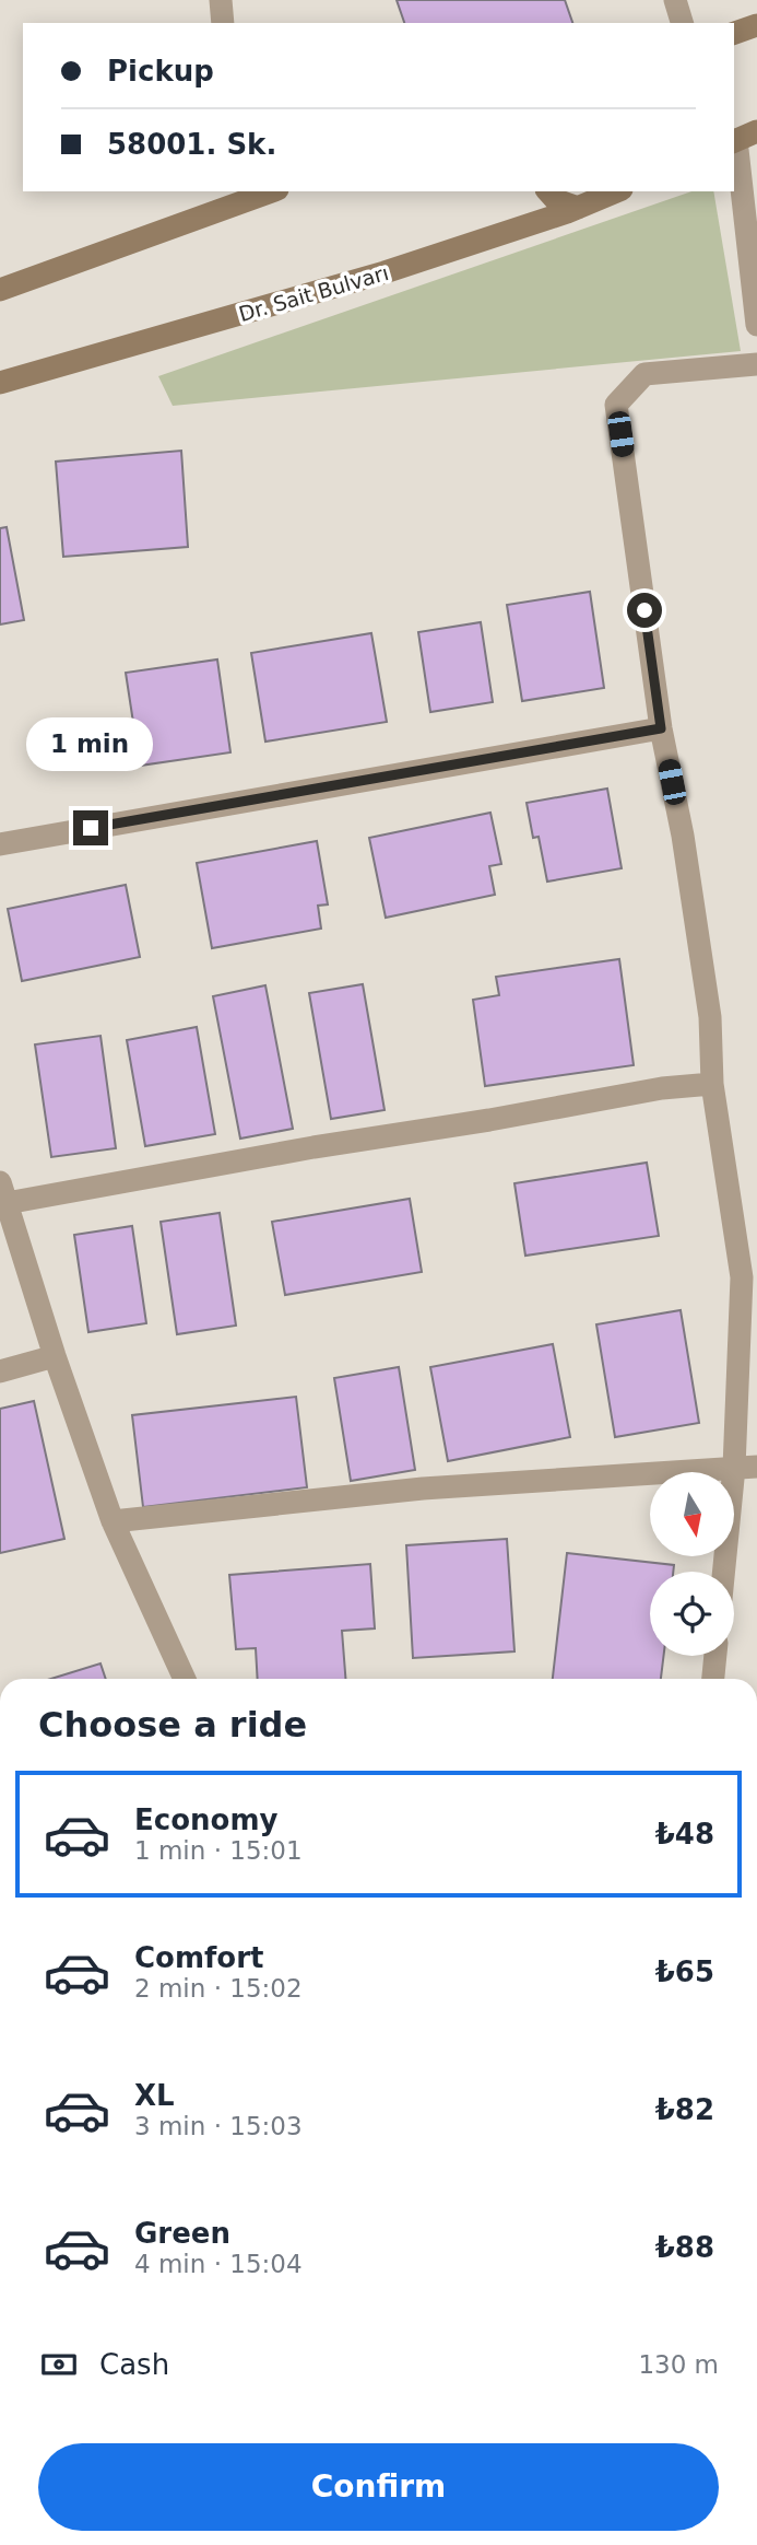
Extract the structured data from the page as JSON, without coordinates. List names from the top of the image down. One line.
{"streets":{"main road":["Dr. Sait Bulvarı"]},"north":"bottom","page":{"banner":["Pickup","58001. Sk."],"bubble":"1 min","heading":"Choose a ride","list":[{"name":"Economy","note":"1 min · 15:01","value":"₺48"},{"name":"Comfort","note":"2 min · 15:02","value":"₺65"},{"name":"XL","note":"3 min · 15:03","value":"₺82"},{"name":"Green","note":"4 min · 15:04","value":"₺88"}],"pay":["Cash","130 m"],"buttons":"Confirm"}}
